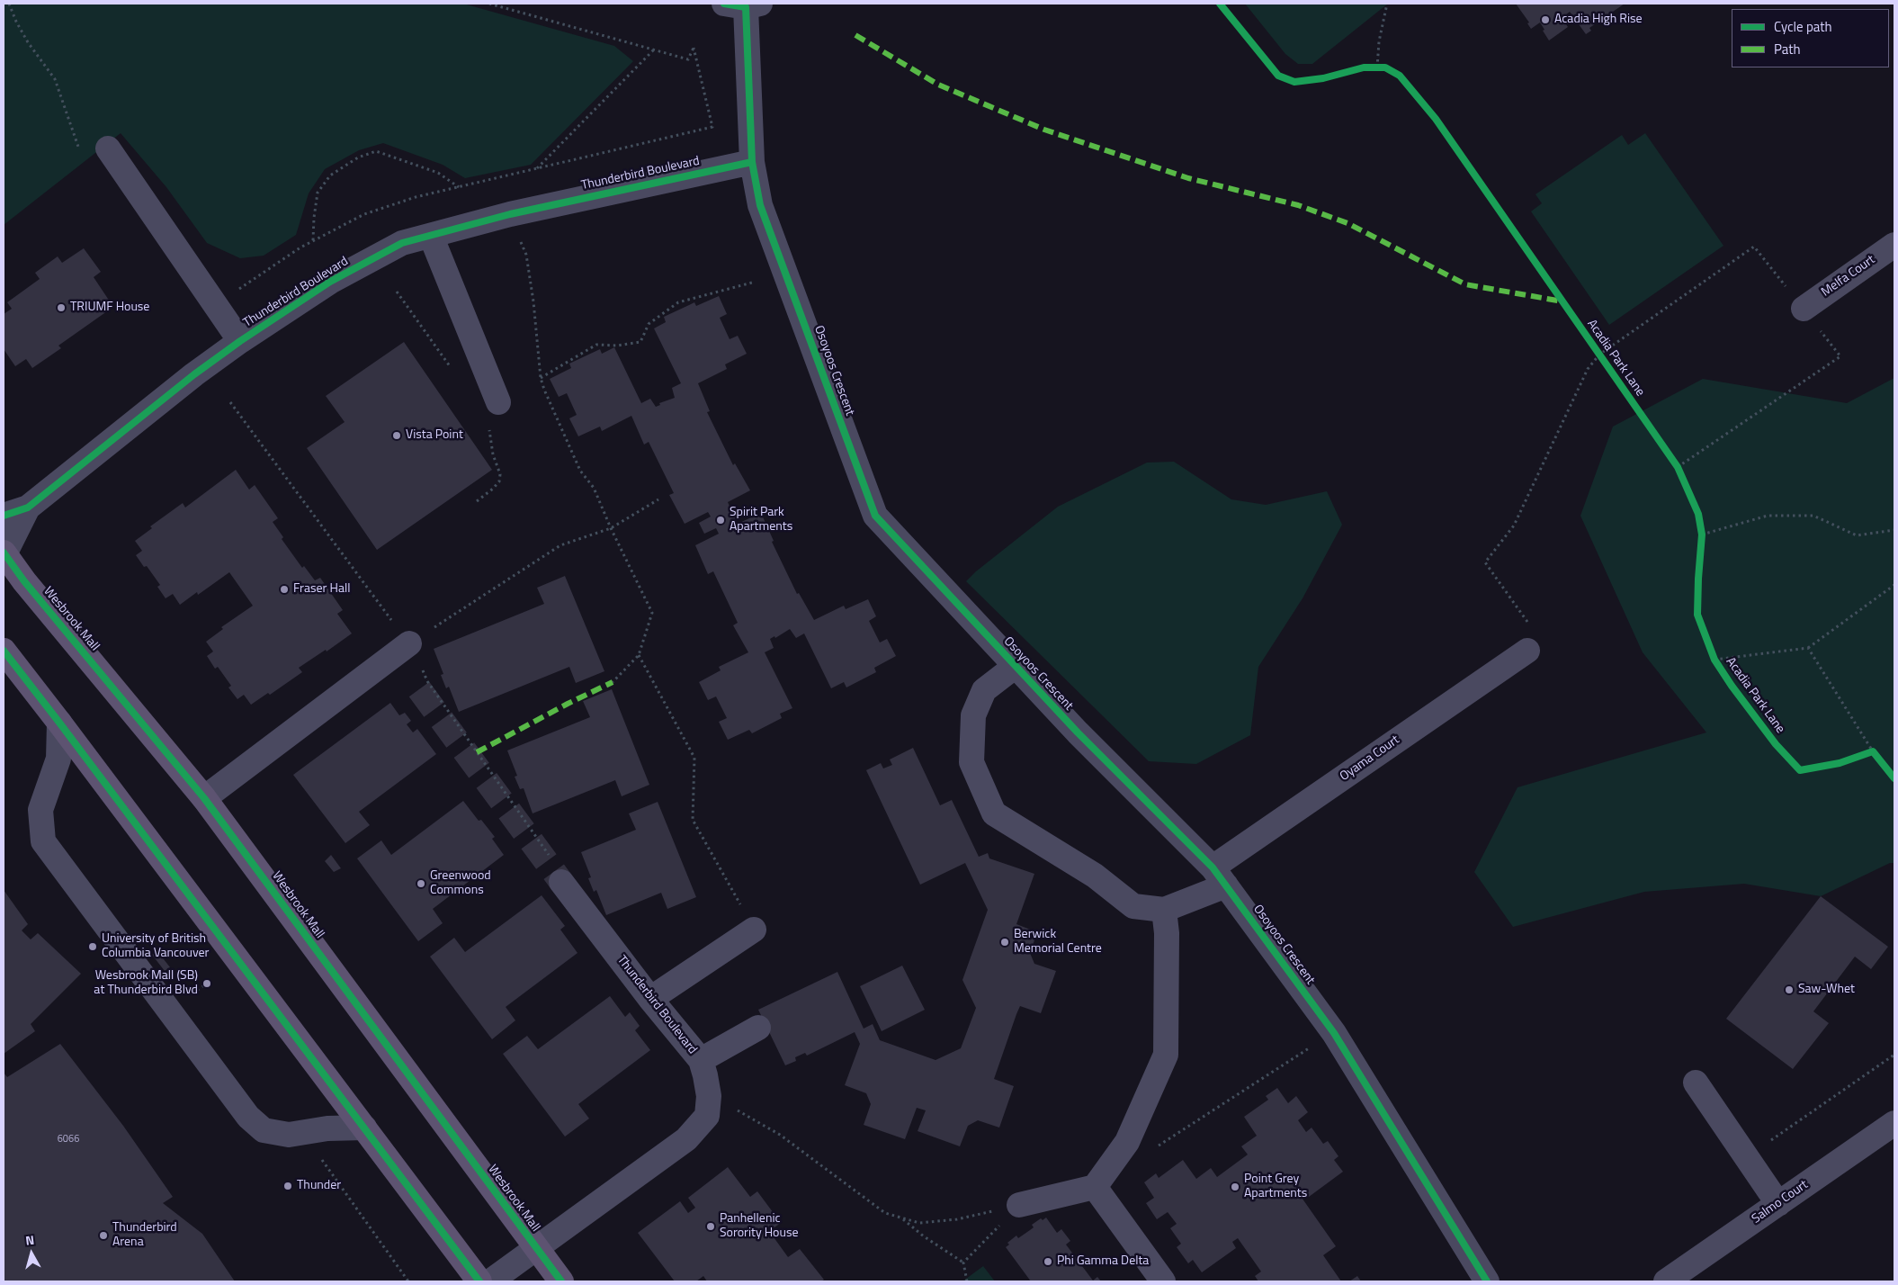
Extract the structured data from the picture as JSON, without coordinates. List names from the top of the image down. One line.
{"streets":{"main road":["Wesbrook Mall"],"street":["Thunderbird Boulevard","Melfa Court","Osoyoos Crescent","Oyama Court","Salmo Court"],"cycle path":["Acadia Park Lane"]},"crossings":[["Thunderbird Boulevard","Osoyoos Crescent"],["Thunderbird Boulevard","Wesbrook Mall"],["Osoyoos Crescent","Oyama Court"]],"places":["Acadia High Rise","TRIUMF House","Vista Point","Spirit Park Apartments","Fraser Hall","Greenwood Commons","Berwick Memorial Centre","University of British Columbia Vancouver","Wesbrook Mall (SB) at Thunderbird Blvd","Saw-Whet","Thunder","Point Grey Apartments","Panhellenic Sorority House","Thunderbird Arena","Phi Gamma Delta"],"house_numbers":["6066"],"legend":["Cycle path","Path"],"north":"top"}
